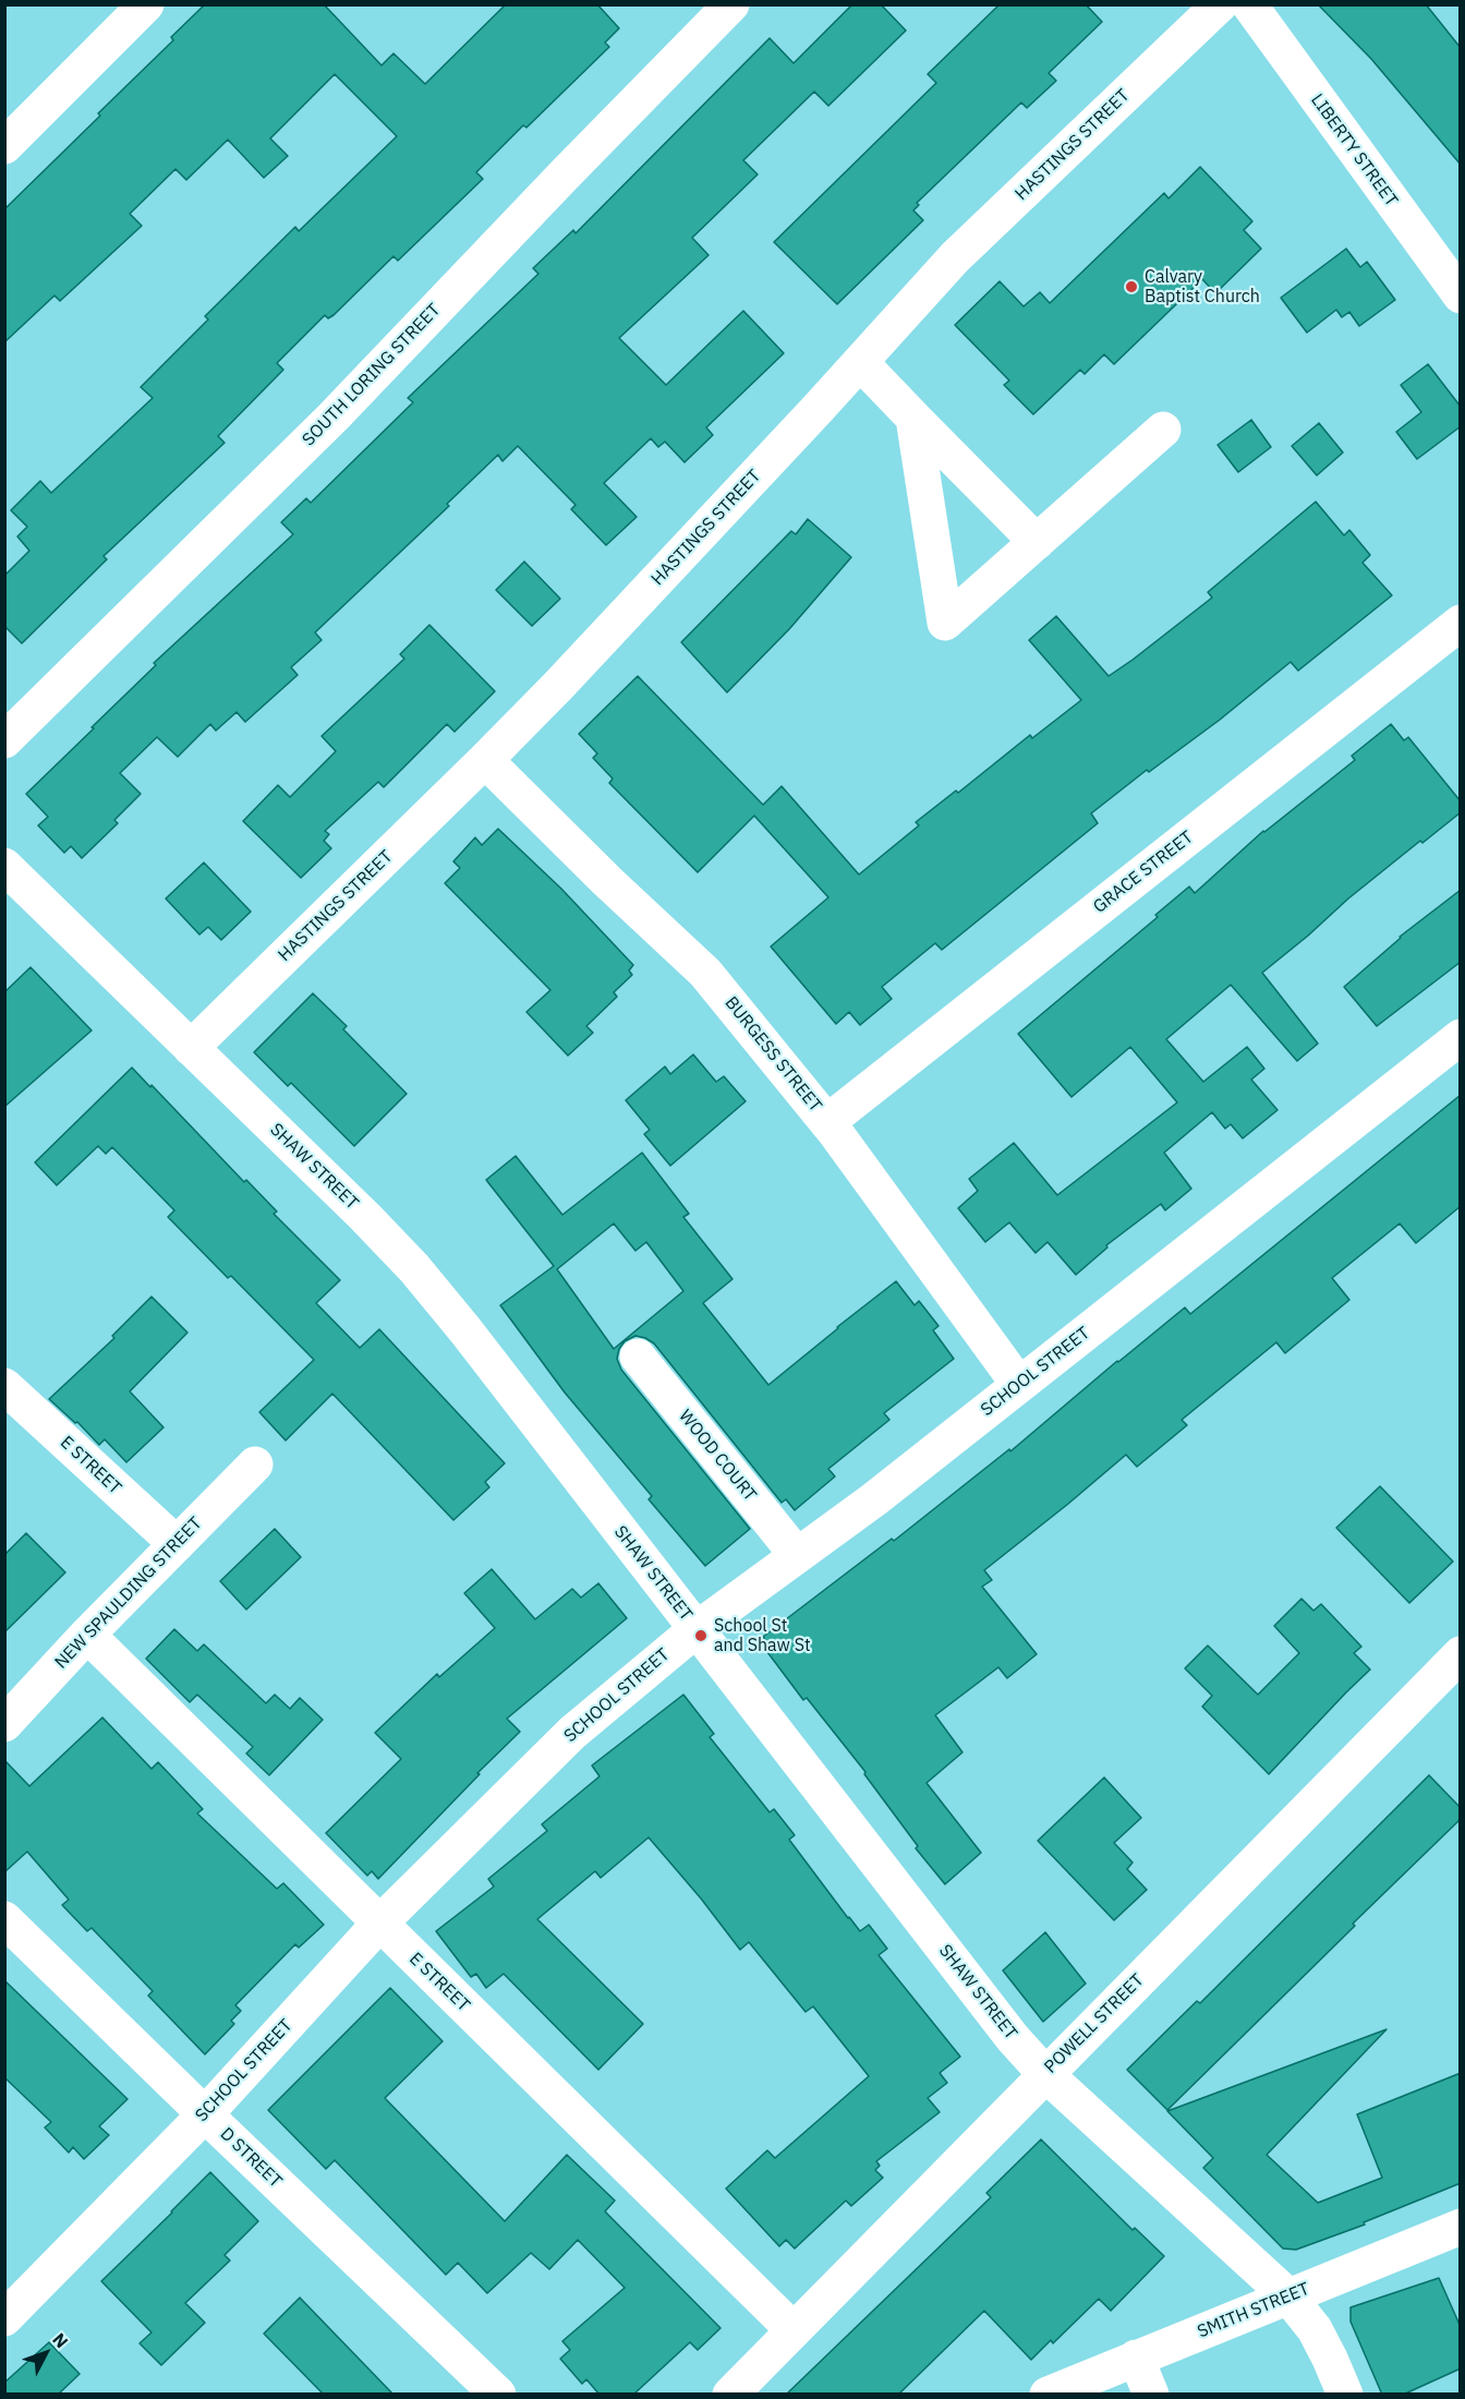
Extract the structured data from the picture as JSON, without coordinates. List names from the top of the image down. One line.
{"streets":{"street":["HASTINGS STREET","LIBERTY STREET","SOUTH LORING STREET","GRACE STREET","BURGESS STREET","SHAW STREET","SCHOOL STREET","WOOD COURT","E STREET","NEW SPAULDING STREET","POWELL STREET","D STREET","SMITH STREET"]},"crossings":[["HASTINGS STREET","BURGESS STREET"],["HASTINGS STREET","SHAW STREET"],["GRACE STREET","BURGESS STREET"],["BURGESS STREET","SCHOOL STREET"],["SHAW STREET","SCHOOL STREET"],["SHAW STREET","POWELL STREET"],["SHAW STREET","SMITH STREET"],["SCHOOL STREET","WOOD COURT"],["SCHOOL STREET","E STREET"],["SCHOOL STREET","D STREET"],["E STREET","NEW SPAULDING STREET"],["E STREET","POWELL STREET"]],"places":["Calvary Baptist Church","School St and Shaw St"],"north":"top right"}
